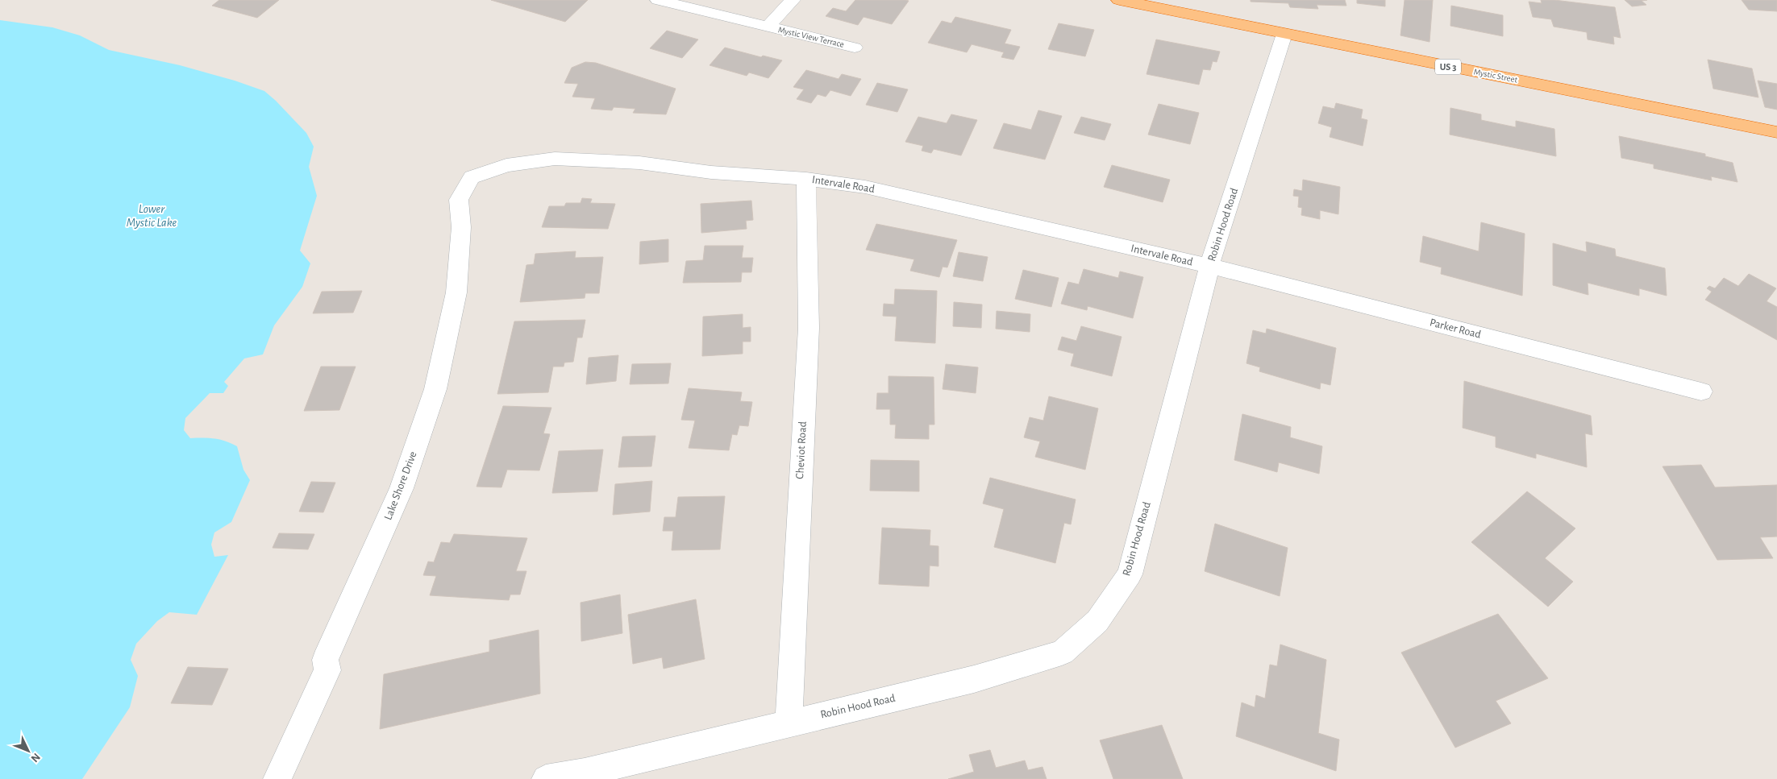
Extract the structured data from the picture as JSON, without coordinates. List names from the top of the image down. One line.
{"streets":{"highway":["US 3","Mystic Street"],"street":["Mystic View Terrace","Intervale Road","Robin Hood Road","Parker Road","Cheviot Road","Lake Shore Drive"]},"crossings":[["Mystic Street","Robin Hood Road"],["Intervale Road","Robin Hood Road"],["Intervale Road","Parker Road"],["Intervale Road","Cheviot Road"],["Intervale Road","Lake Shore Drive"],["Robin Hood Road","Parker Road"],["Robin Hood Road","Cheviot Road"]],"water":["Lower Mystic Lake"],"north":"bottom right"}
